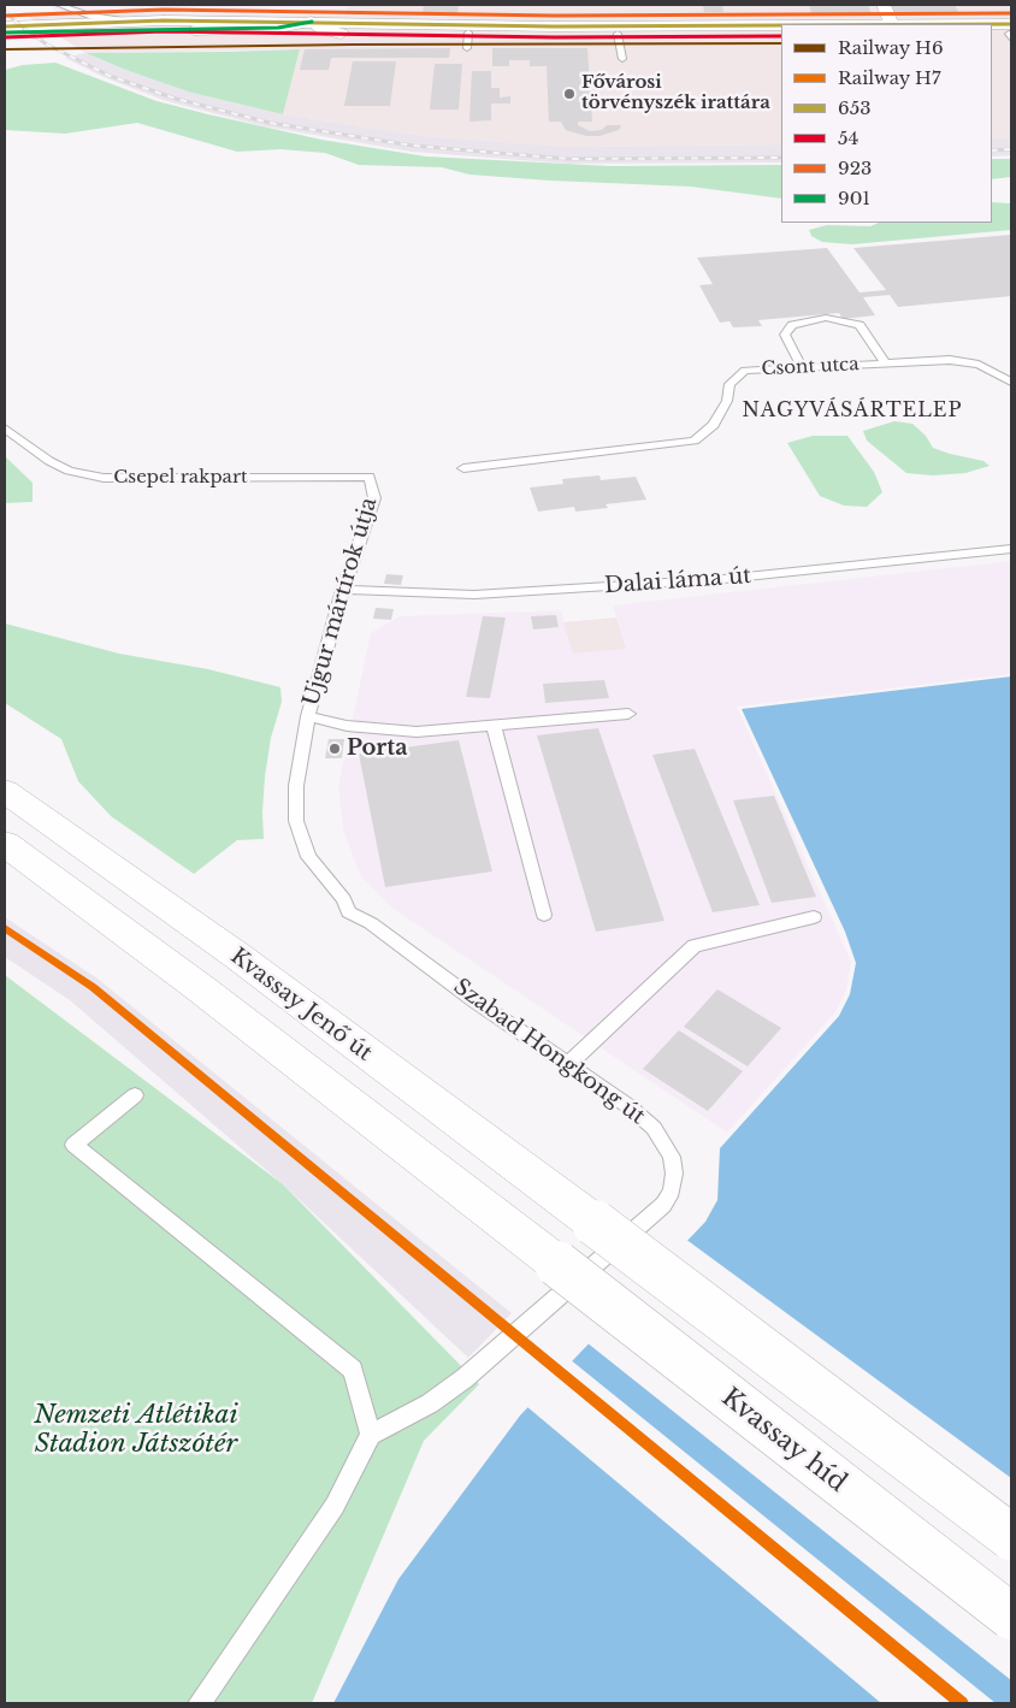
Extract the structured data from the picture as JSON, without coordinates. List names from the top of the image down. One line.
{"streets":{"main road":["Kvassay Jenő út","Kvassay híd"],"lane":["Csont utca","Csepel rakpart","Dalai láma út","Ujgur mártírok útja","Szabad Hongkong út"]},"crossings":[["Csepel rakpart","Ujgur mártírok útja"],["Dalai láma út","Ujgur mártírok útja"],["Ujgur mártírok útja","Szabad Hongkong út"]],"districts":["NAGYVÁSÁRTELEP"],"parks":["Nemzeti Atlétikai Stadion Játszótér"],"places":["Fővárosi törvényszék irattára","Porta"],"lines":["transit line 923","transit line 653","transit line 901","transit line 54","rail line H6","rail line H7"],"legend":["Railway H6","Railway H7","653","54","923","901"]}
